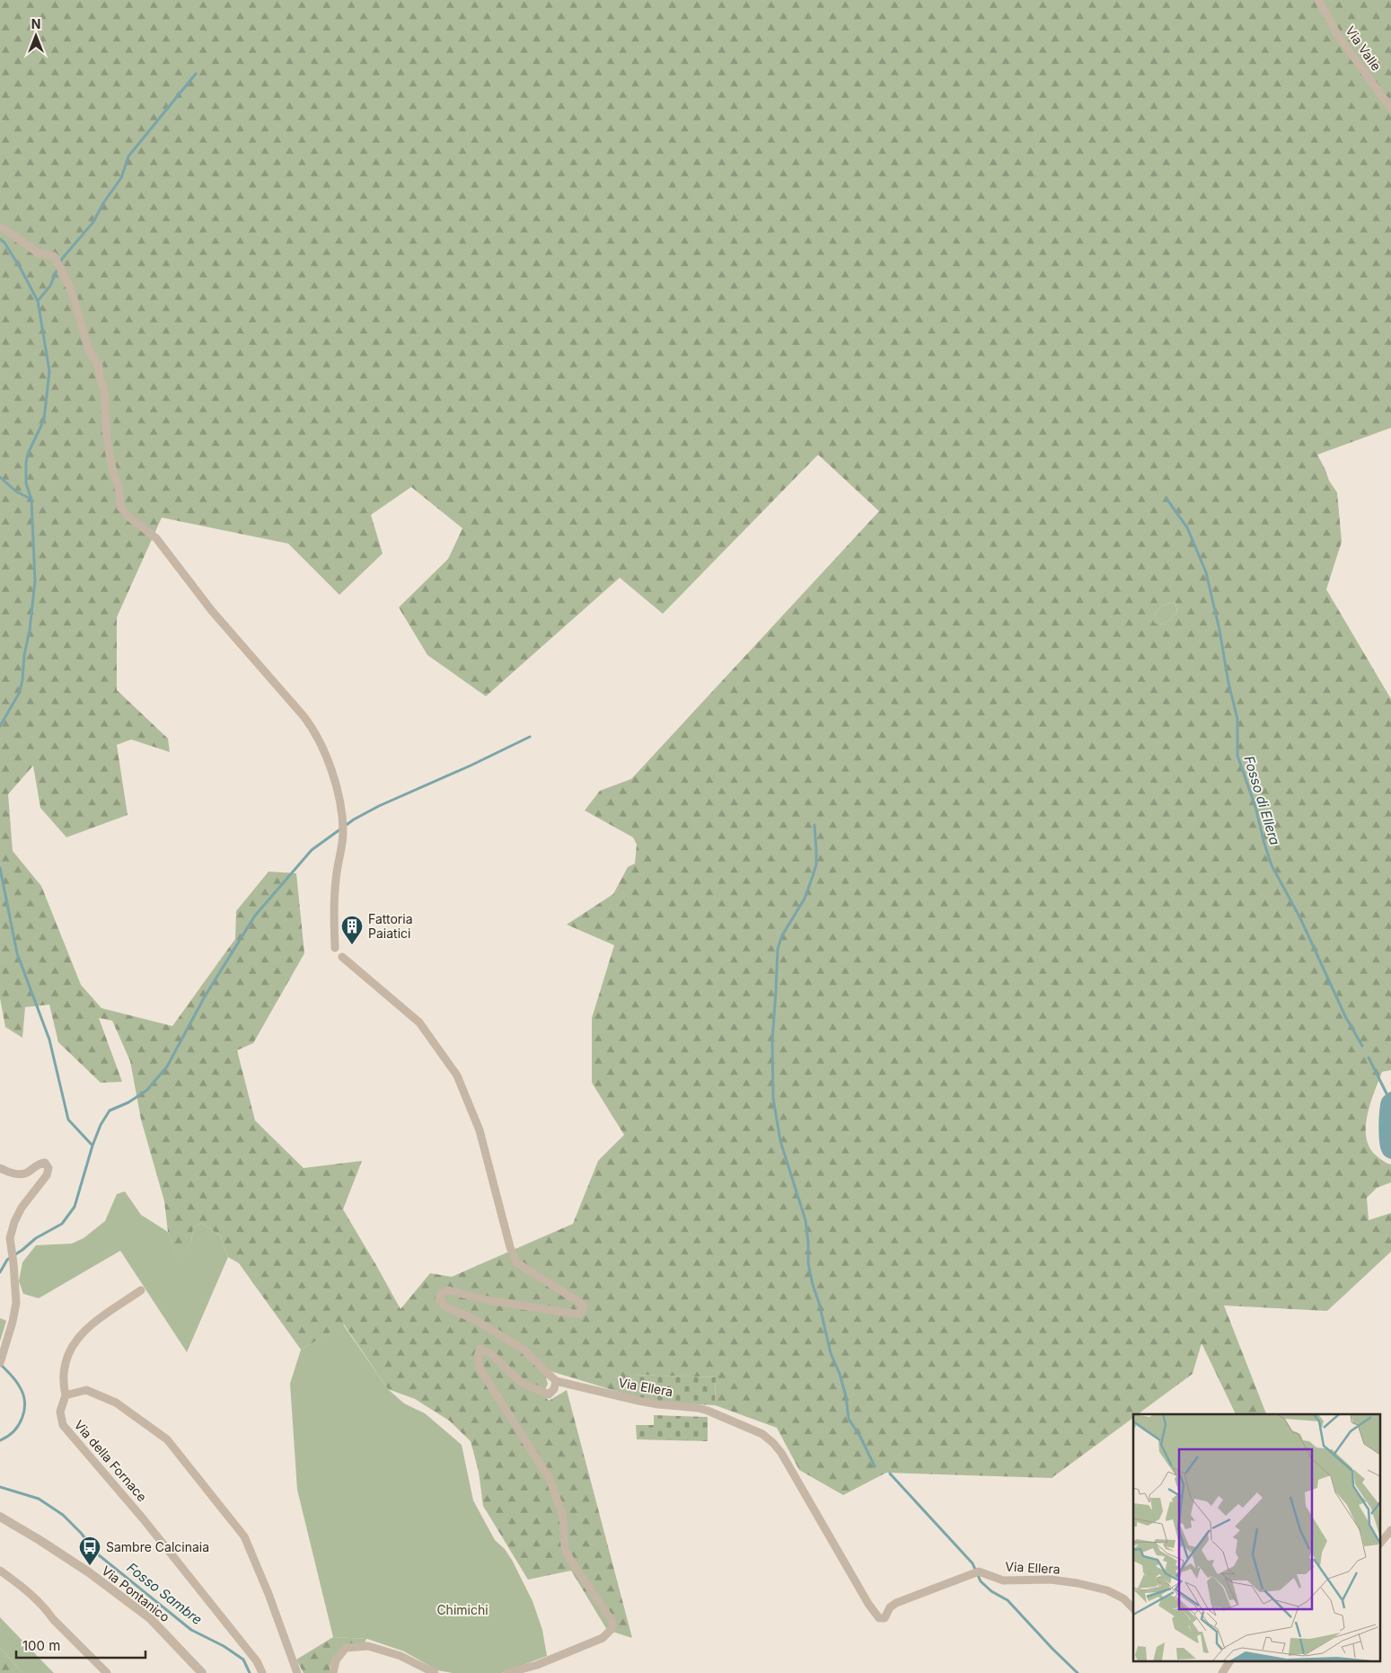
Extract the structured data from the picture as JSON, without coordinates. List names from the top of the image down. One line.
{"streets":{"street":["Via Valle","Via Ellera","Via della Fornace","Via Pontanico"]},"water":["Fosso di Ellera","Fosso Sambre"],"parks":["Chimichi"],"places":{"building":["Fattoria Paiatici"],"bus stop":["Sambre Calcinaia"]},"scale_bar":"100 m","north":"top"}
